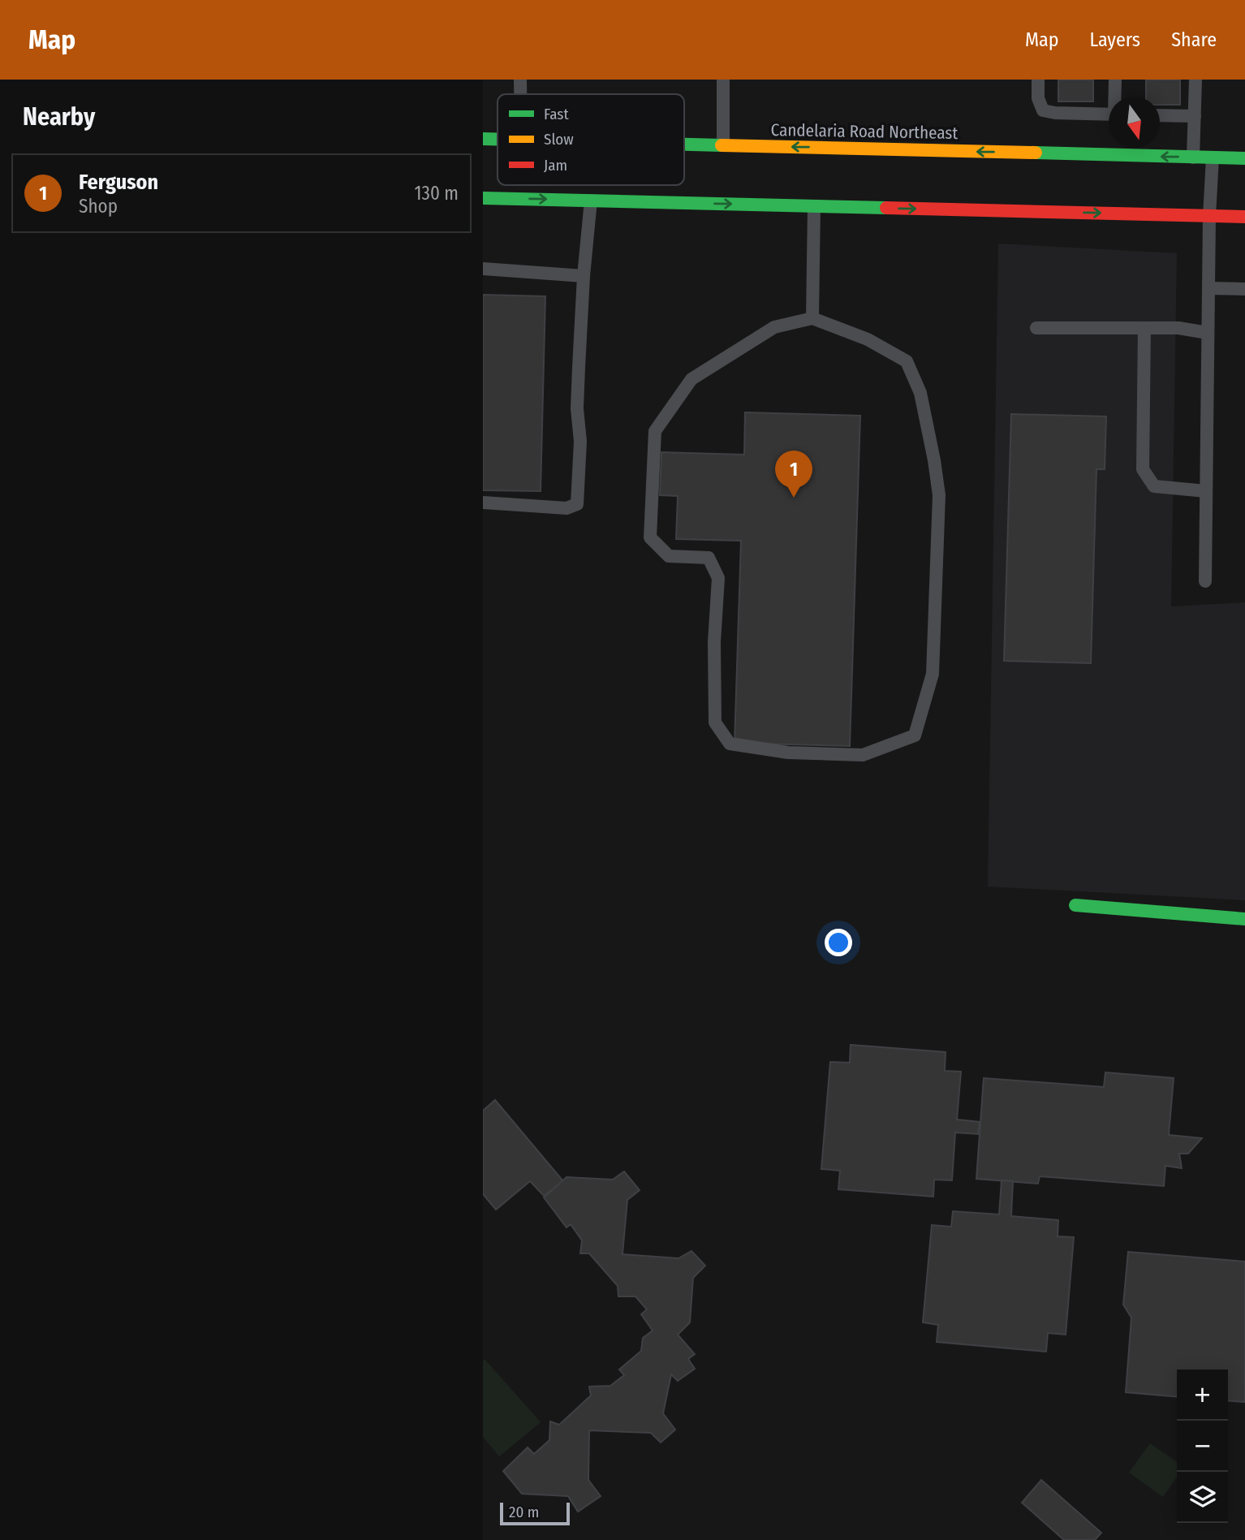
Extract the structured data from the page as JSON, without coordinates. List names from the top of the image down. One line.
{"streets":{"main road":["Candelaria Road Northeast"]},"legend":["Fast","Slow","Jam"],"scale_bar":"20 m","north":"bottom","page":{"header":"Map","nav":["Map","Layers","Share"],"heading":"Nearby","list":[{"mark":"1","name":"Ferguson","note":"Shop","value":"130 m"}],"pins":"1","map_buttons":["+","−"],"scale":"20 m"}}
